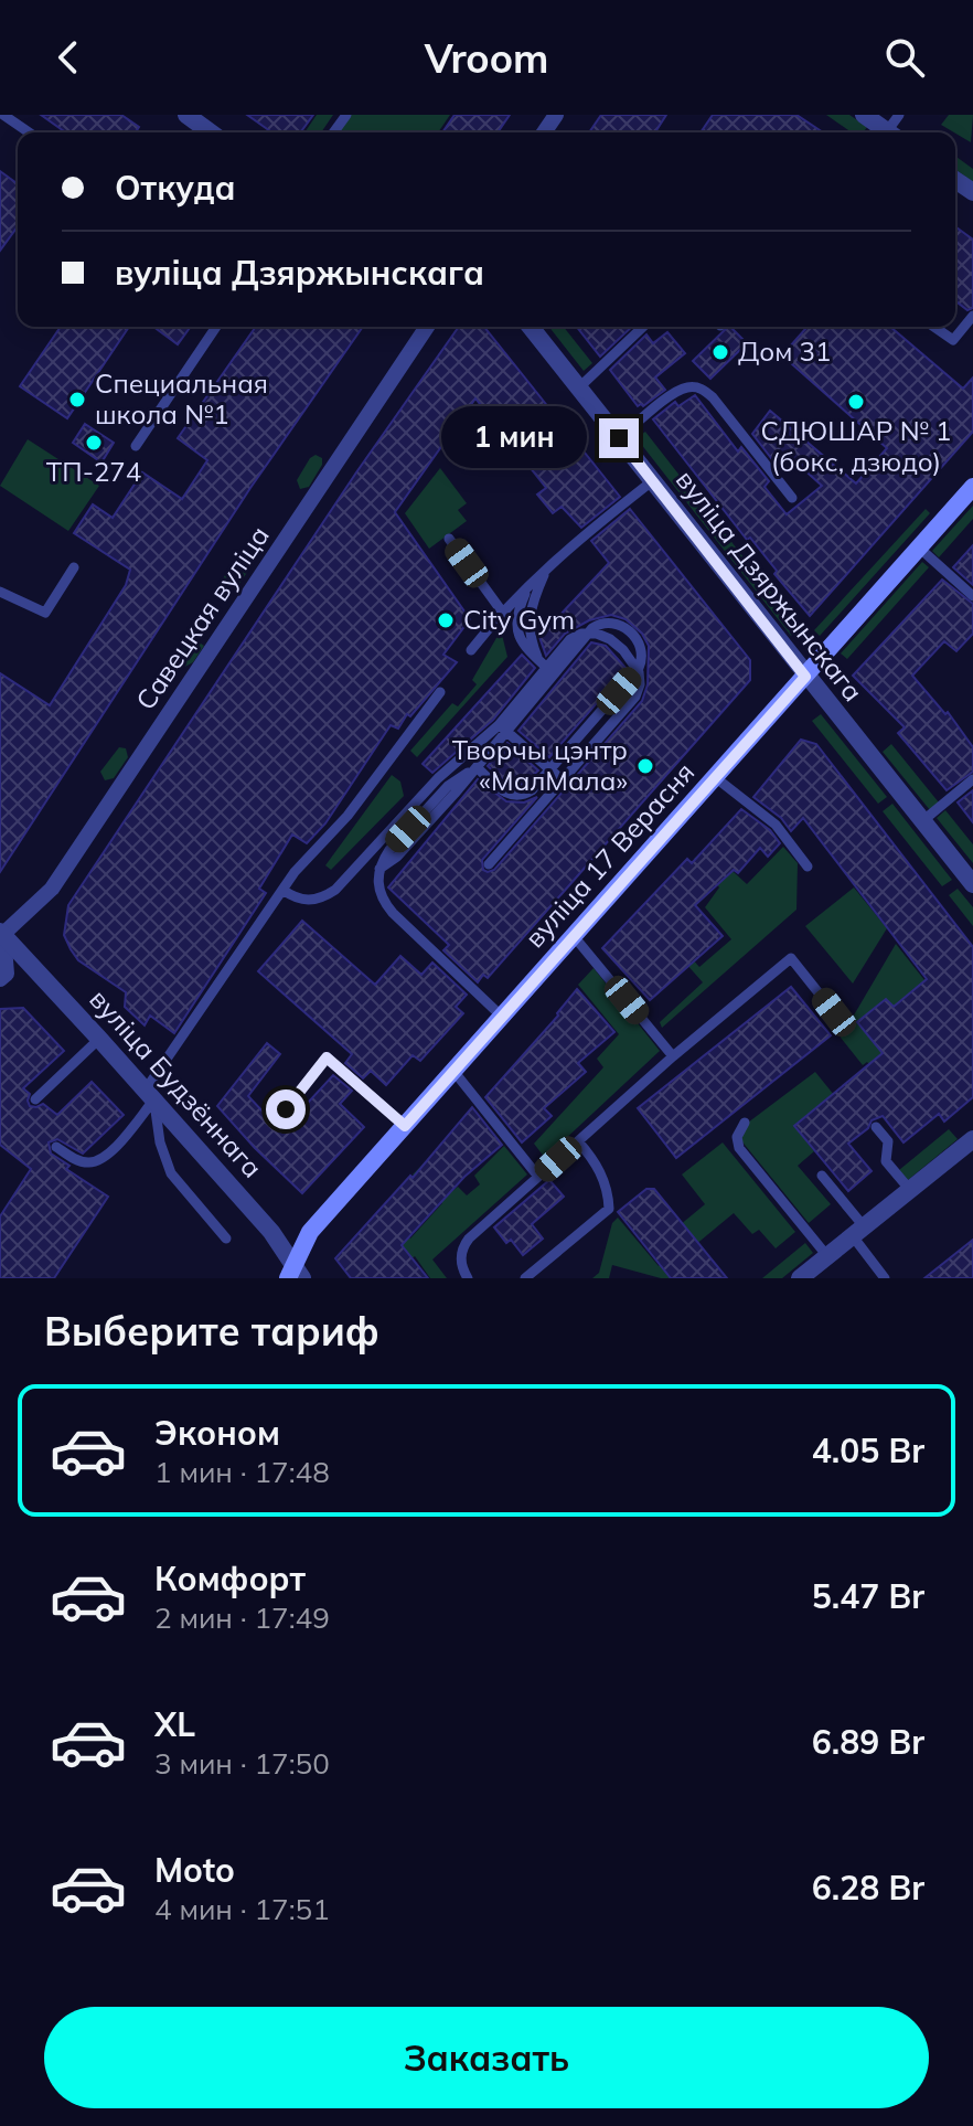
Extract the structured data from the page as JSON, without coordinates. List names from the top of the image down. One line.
{"streets":{"main road":["вуліца 17 Верасня"],"street":["вуліца Дзяржынскага","Савецкая вуліца","вуліца Будзённага"]},"crossings":[["вуліца Дзяржынскага","вуліца 17 Верасня"],["Савецкая вуліца","вуліца Будзённага"],["вуліца 17 Верасня","вуліца Будзённага"]],"places":["Дом 31","Специальная школа №1","СДЮШАР № 1 (бокс, дзюдо)","ТП-274","City Gym","Творчы цэнтр «МалМала»"],"page":{"header":"Vroom","banner":["Откуда","вуліца Дзяржынскага"],"bubble":"1 мин","heading":"Выберите тариф","list":[{"name":"Эконом","note":"1 мин · 17:48","value":"4.05 Br"},{"name":"Комфорт","note":"2 мин · 17:49","value":"5.47 Br"},{"name":"XL","note":"3 мин · 17:50","value":"6.89 Br"},{"name":"Moto","note":"4 мин · 17:51","value":"6.28 Br"}],"buttons":"Заказать"}}
